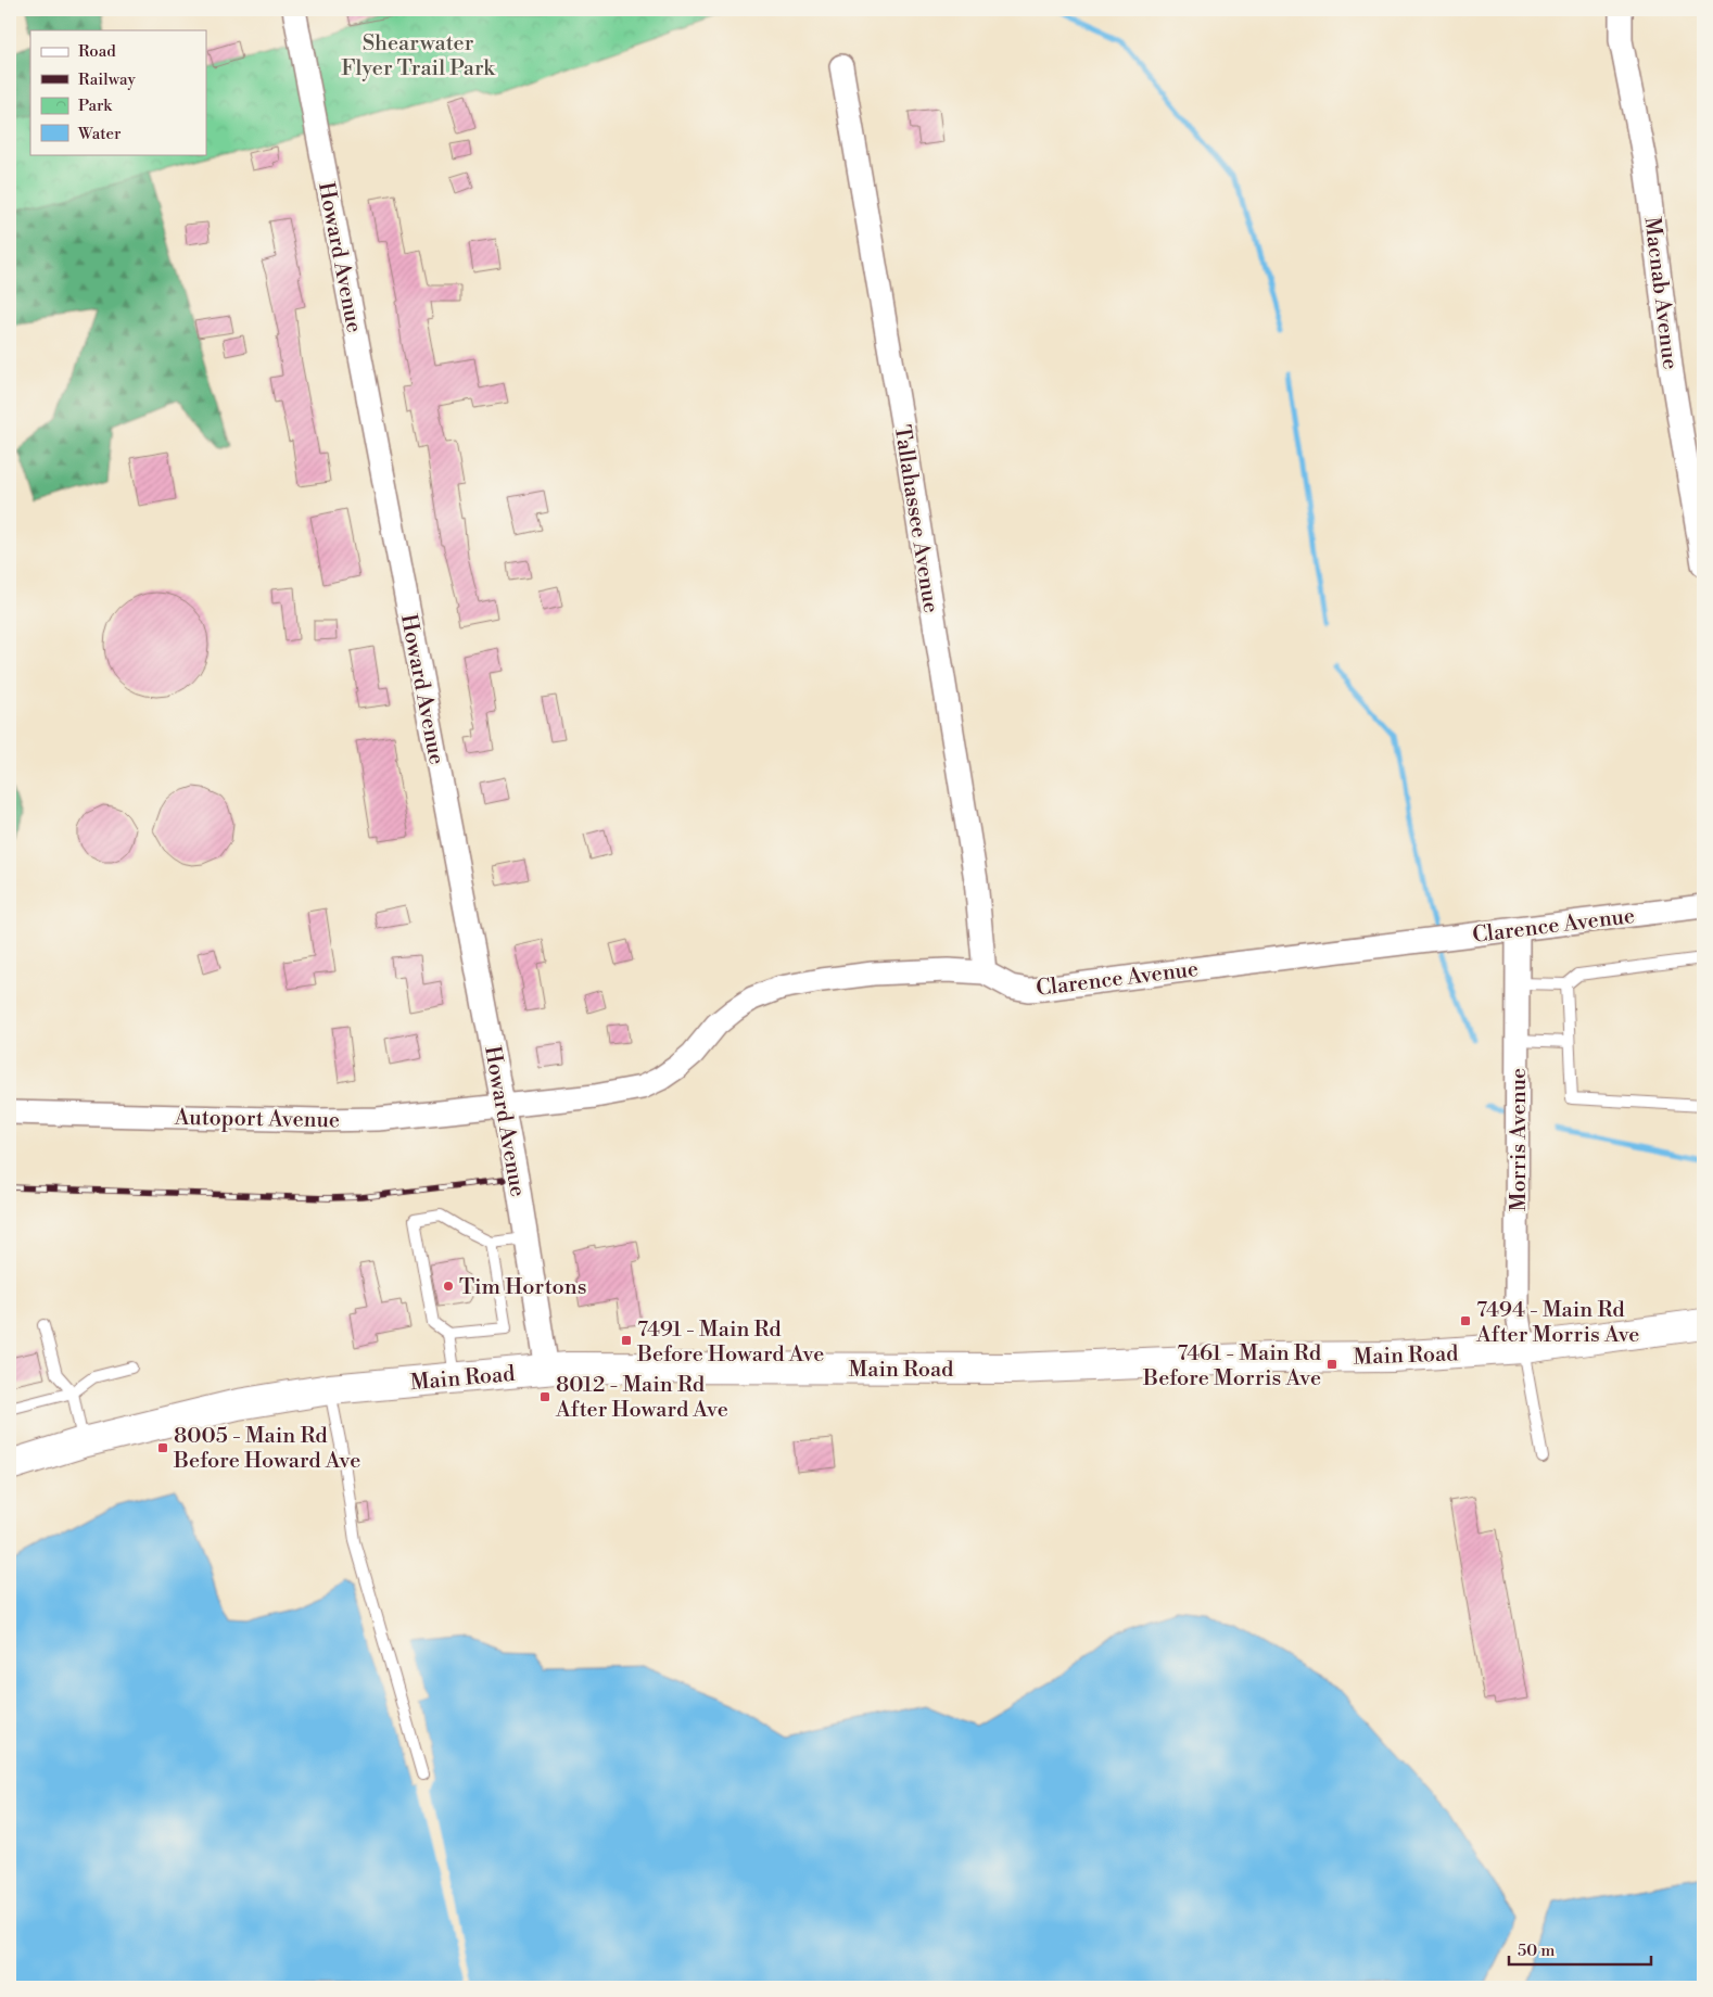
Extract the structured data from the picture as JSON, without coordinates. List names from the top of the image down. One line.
{"streets":{"main road":["Main Road"],"street":["Howard Avenue","Macnab Avenue","Tallahassee Avenue","Clarence Avenue","Autoport Avenue","Morris Avenue"]},"crossings":[["Howard Avenue","Clarence Avenue"],["Howard Avenue","Autoport Avenue"],["Howard Avenue","Main Road"],["Tallahassee Avenue","Clarence Avenue"],["Clarence Avenue","Autoport Avenue"],["Clarence Avenue","Morris Avenue"],["Morris Avenue","Main Road"]],"parks":["Shearwater Flyer Trail Park"],"places":{"other":["Tim Hortons"],"transit":["7494 - Main Rd After Morris Ave","7491 - Main Rd Before Howard Ave","7461 - Main Rd Before Morris Ave","8012 - Main Rd After Howard Ave","8005 - Main Rd Before Howard Ave"]},"legend":["Road","Railway","Park","Water"],"scale_bar":"50 m"}
